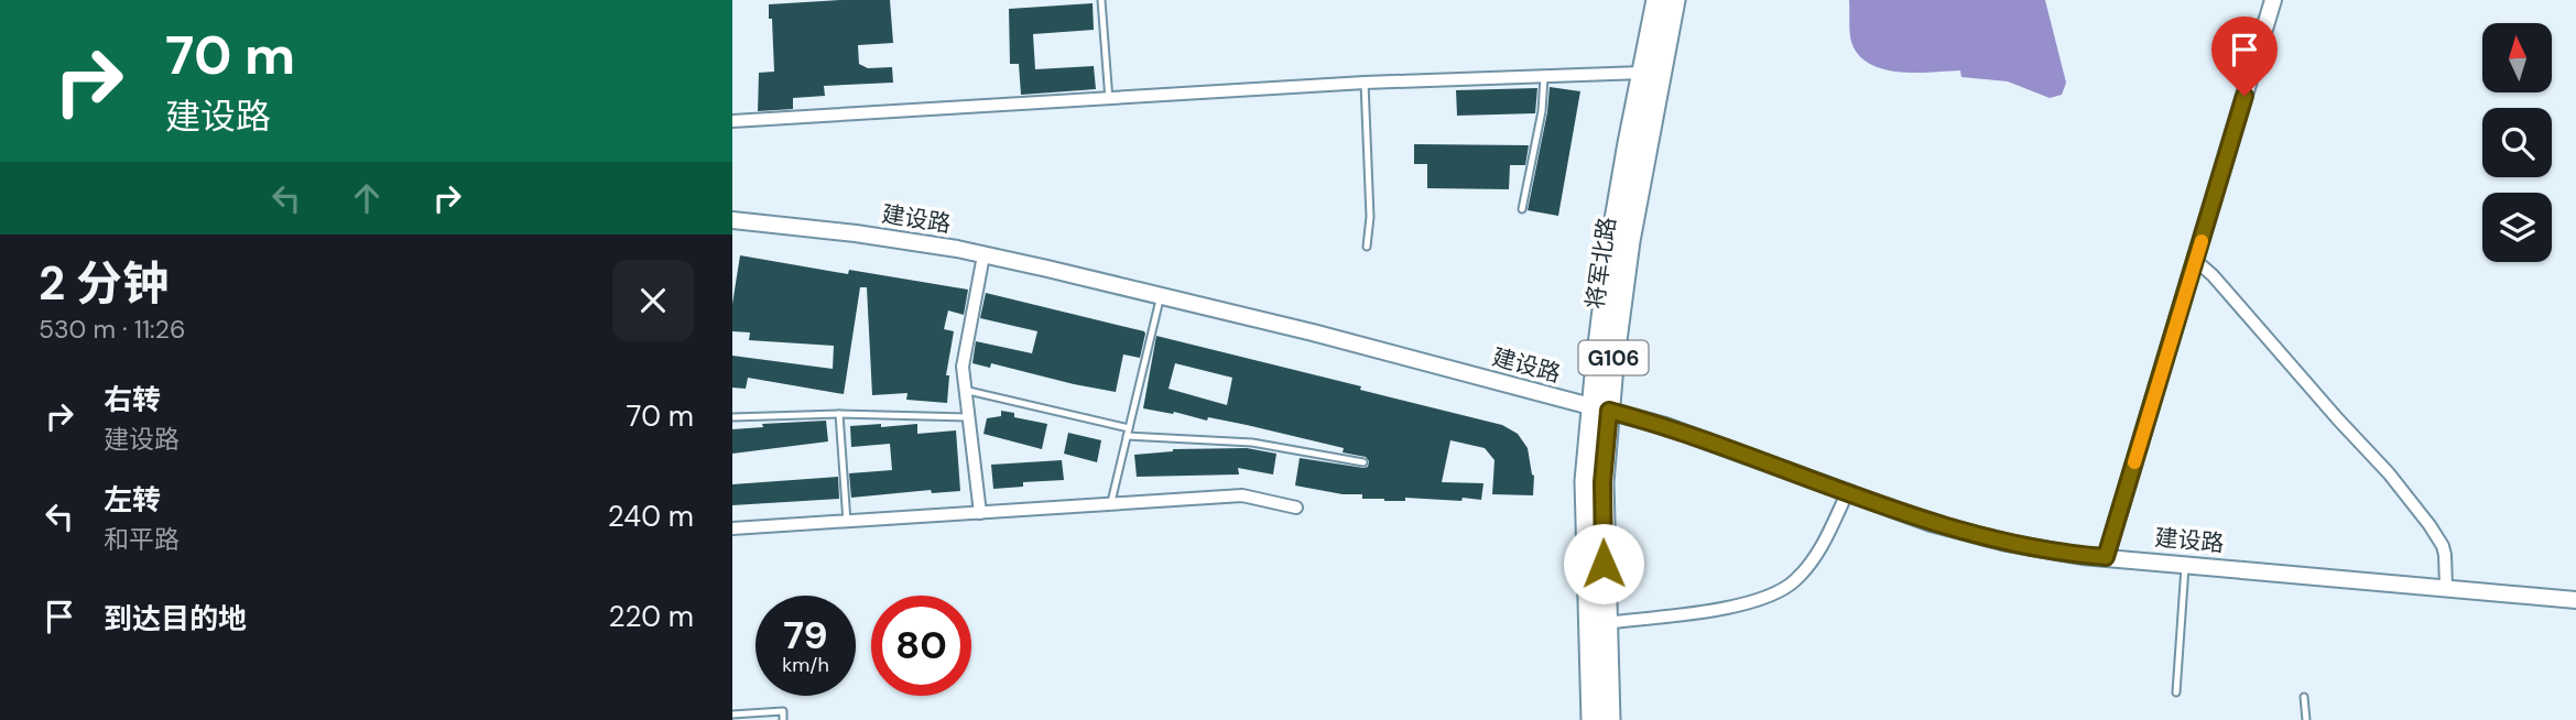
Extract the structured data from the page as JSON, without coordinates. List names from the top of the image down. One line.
{"streets":{"highway":["将军北路","G106"],"street":["建设路"]},"crossings":[["建设路","将军北路"]],"north":"top","page":{"turn":["70 m","建设路"],"heading":["2 分钟","530 m · 11:26"],"list":[{"name":"右转","note":"建设路","value":"70 m"},{"name":"左转","note":"和平路","value":"240 m"},{"name":"到达目的地","value":"220 m"}],"speed":"79 km/h","limit":"80"}}
